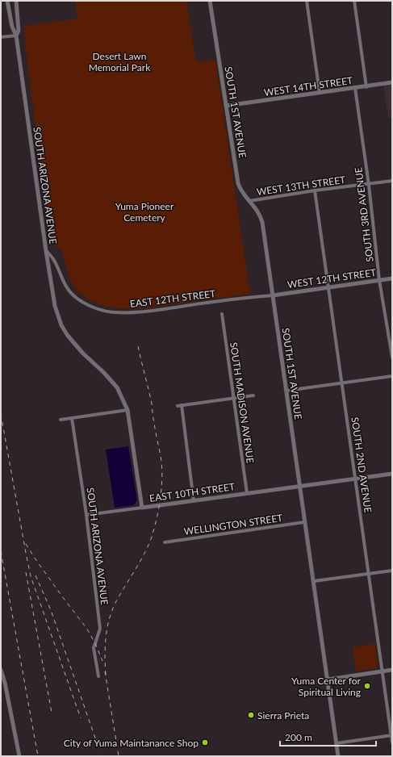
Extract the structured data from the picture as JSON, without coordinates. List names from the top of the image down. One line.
{"streets":{"street":["WEST 14TH STREET","SOUTH 1ST AVENUE","SOUTH ARIZONA AVENUE","WEST 13TH STREET","SOUTH 3RD AVENUE","WEST 12TH STREET","EAST 12TH STREET","SOUTH MADISON AVENUE","SOUTH 2ND AVENUE","EAST 10TH STREET","WELLINGTON STREET"]},"crossings":[["WEST 14TH STREET","SOUTH 1ST AVENUE"],["WEST 14TH STREET","SOUTH 3RD AVENUE"],["SOUTH 1ST AVENUE","WEST 13TH STREET"],["SOUTH 1ST AVENUE","WEST 12TH STREET"],["SOUTH 1ST AVENUE","EAST 12TH STREET"],["SOUTH 1ST AVENUE","EAST 10TH STREET"],["SOUTH 1ST AVENUE","WELLINGTON STREET"],["SOUTH ARIZONA AVENUE","EAST 12TH STREET"],["SOUTH ARIZONA AVENUE","EAST 10TH STREET"],["WEST 13TH STREET","SOUTH 3RD AVENUE"],["WEST 13TH STREET","SOUTH 2ND AVENUE"],["SOUTH 3RD AVENUE","WEST 12TH STREET"],["WEST 12TH STREET","EAST 12TH STREET"],["WEST 12TH STREET","SOUTH 2ND AVENUE"],["SOUTH MADISON AVENUE","EAST 10TH STREET"],["SOUTH 2ND AVENUE","EAST 10TH STREET"]],"parks":["Desert Lawn Memorial Park","Yuma Pioneer Cemetery"],"places":["Yuma Center for Spiritual Living","Sierra Prieta","City of Yuma Maintanance Shop"],"scale_bar":"200 m"}
